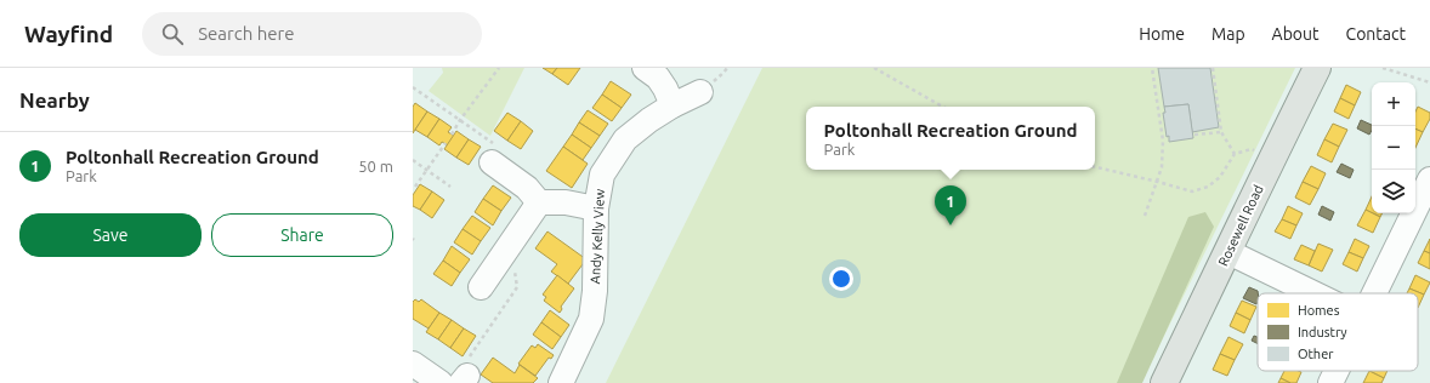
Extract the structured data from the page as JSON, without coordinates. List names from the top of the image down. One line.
{"streets":{"main road":["Rosewell Road"],"street":["Andy Kelly View"]},"legend":["Homes","Industry","Other"],"page":{"header":"Wayfind","search":"Search here","nav":["Home","Map","About","Contact"],"heading":"Nearby","map_buttons":["+","−"],"popup":["Poltonhall Recreation Ground","Park"],"list":[{"mark":"1","name":"Poltonhall Recreation Ground","note":"Park","value":"50 m"}],"pins":"1","buttons":["Save","Share"]}}
